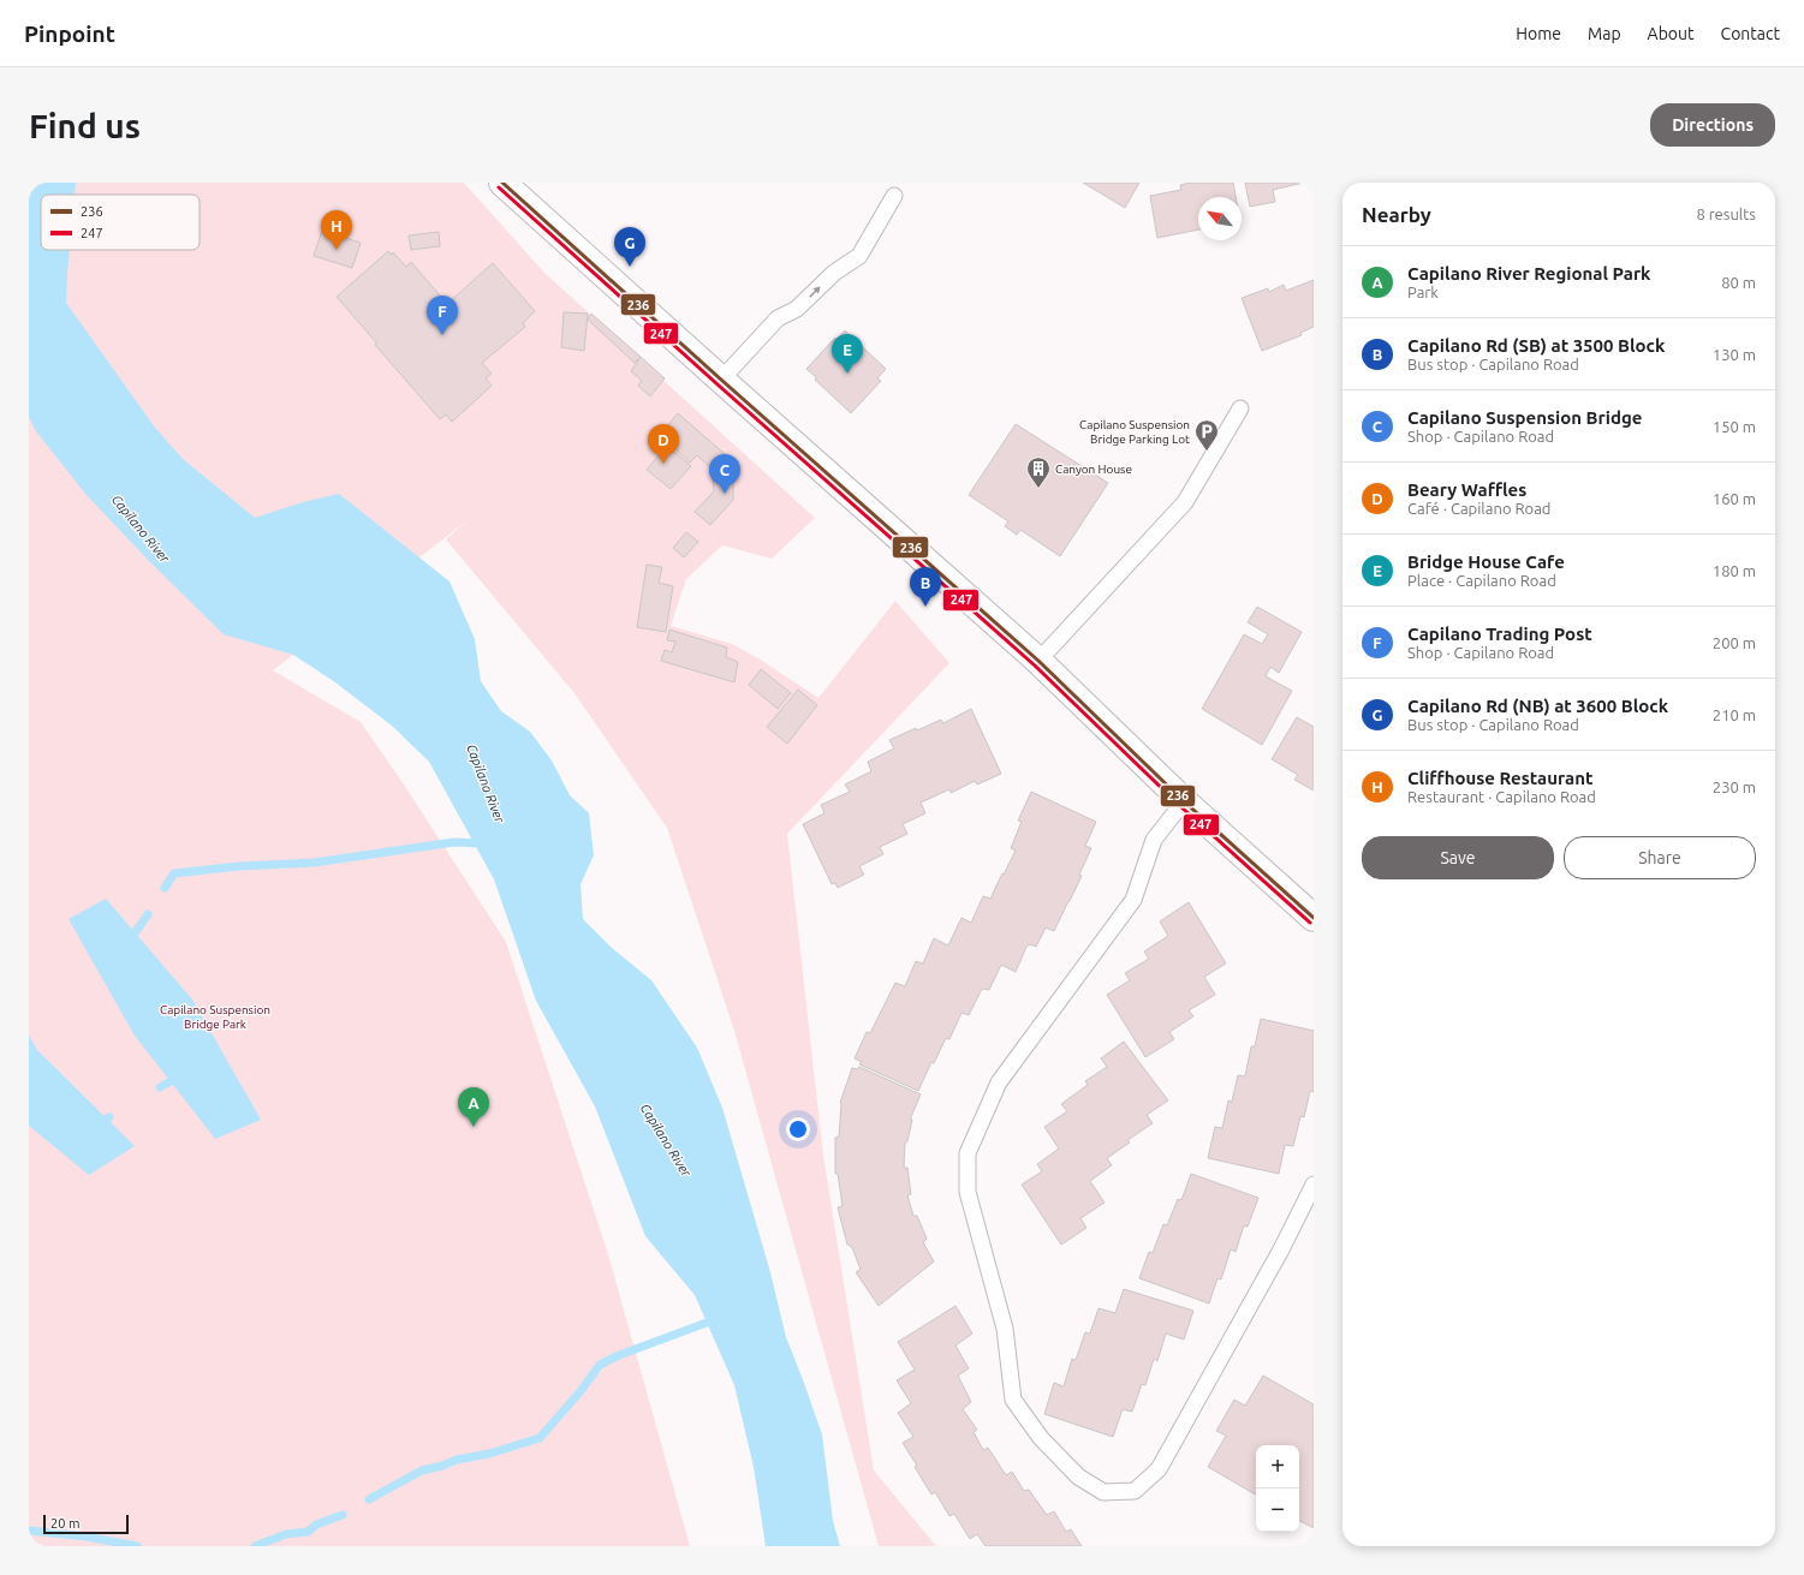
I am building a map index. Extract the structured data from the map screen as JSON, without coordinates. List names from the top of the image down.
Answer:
{
  "water": ["Capilano River"],
  "parks": ["Capilano Suspension Bridge Park"],
  "places": {
    "parking": ["Capilano Suspension Bridge Parking Lot"],
    "building": ["Canyon House"]
  },
  "lines": ["transit line 236", "transit line 247"],
  "legend": ["236", "247"],
  "scale_bar": "20 m",
  "north": "top left",
  "page": {
    "header": "Pinpoint",
    "nav": [
      "Home",
      "Map",
      "About",
      "Contact"
    ],
    "buttons": [
      "Directions",
      ["Save", "Share"]
    ],
    "title": "Find us",
    "heading": ["Nearby", "8 results"],
    "pins": [
      "H",
      "G",
      "F",
      "E",
      "D",
      "C",
      "B",
      "A"
    ],
    "list": [
      {
        "mark": "A",
        "name": "Capilano River Regional Park",
        "note": "Park",
        "value": "80 m"
      },
      {
        "mark": "B",
        "name": "Capilano Rd (SB) at 3500 Block",
        "note": "Bus stop · Capilano Road",
        "value": "130 m"
      },
      {
        "mark": "C",
        "name": "Capilano Suspension Bridge",
        "note": "Shop · Capilano Road",
        "value": "150 m"
      },
      {
        "mark": "D",
        "name": "Beary Waffles",
        "note": "Café · Capilano Road",
        "value": "160 m"
      },
      {
        "mark": "E",
        "name": "Bridge House Cafe",
        "note": "Place · Capilano Road",
        "value": "180 m"
      },
      {
        "mark": "F",
        "name": "Capilano Trading Post",
        "note": "Shop · Capilano Road",
        "value": "200 m"
      },
      {
        "mark": "G",
        "name": "Capilano Rd (NB) at 3600 Block",
        "note": "Bus stop · Capilano Road",
        "value": "210 m"
      },
      {
        "mark": "H",
        "name": "Cliffhouse Restaurant",
        "note": "Restaurant · Capilano Road",
        "value": "230 m"
      }
    ],
    "map_buttons": ["+", "−"],
    "scale": "20 m"
  }
}
